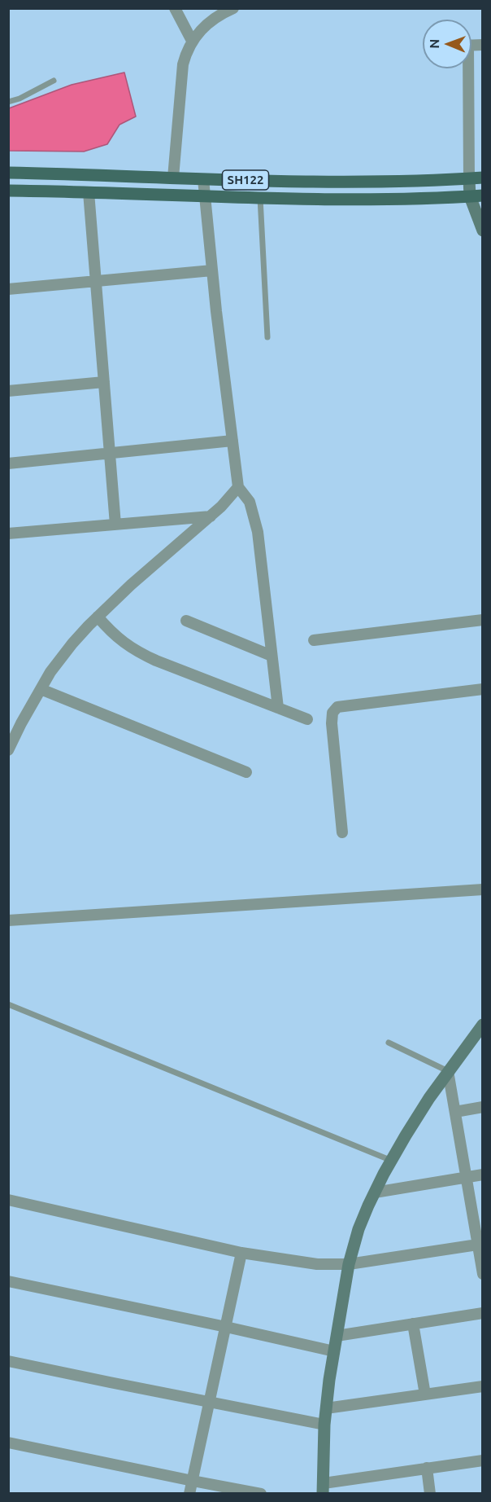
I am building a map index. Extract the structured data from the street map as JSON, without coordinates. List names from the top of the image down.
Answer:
{
  "streets": {
    "main road": ["SH122"]
  },
  "north": "left"
}
